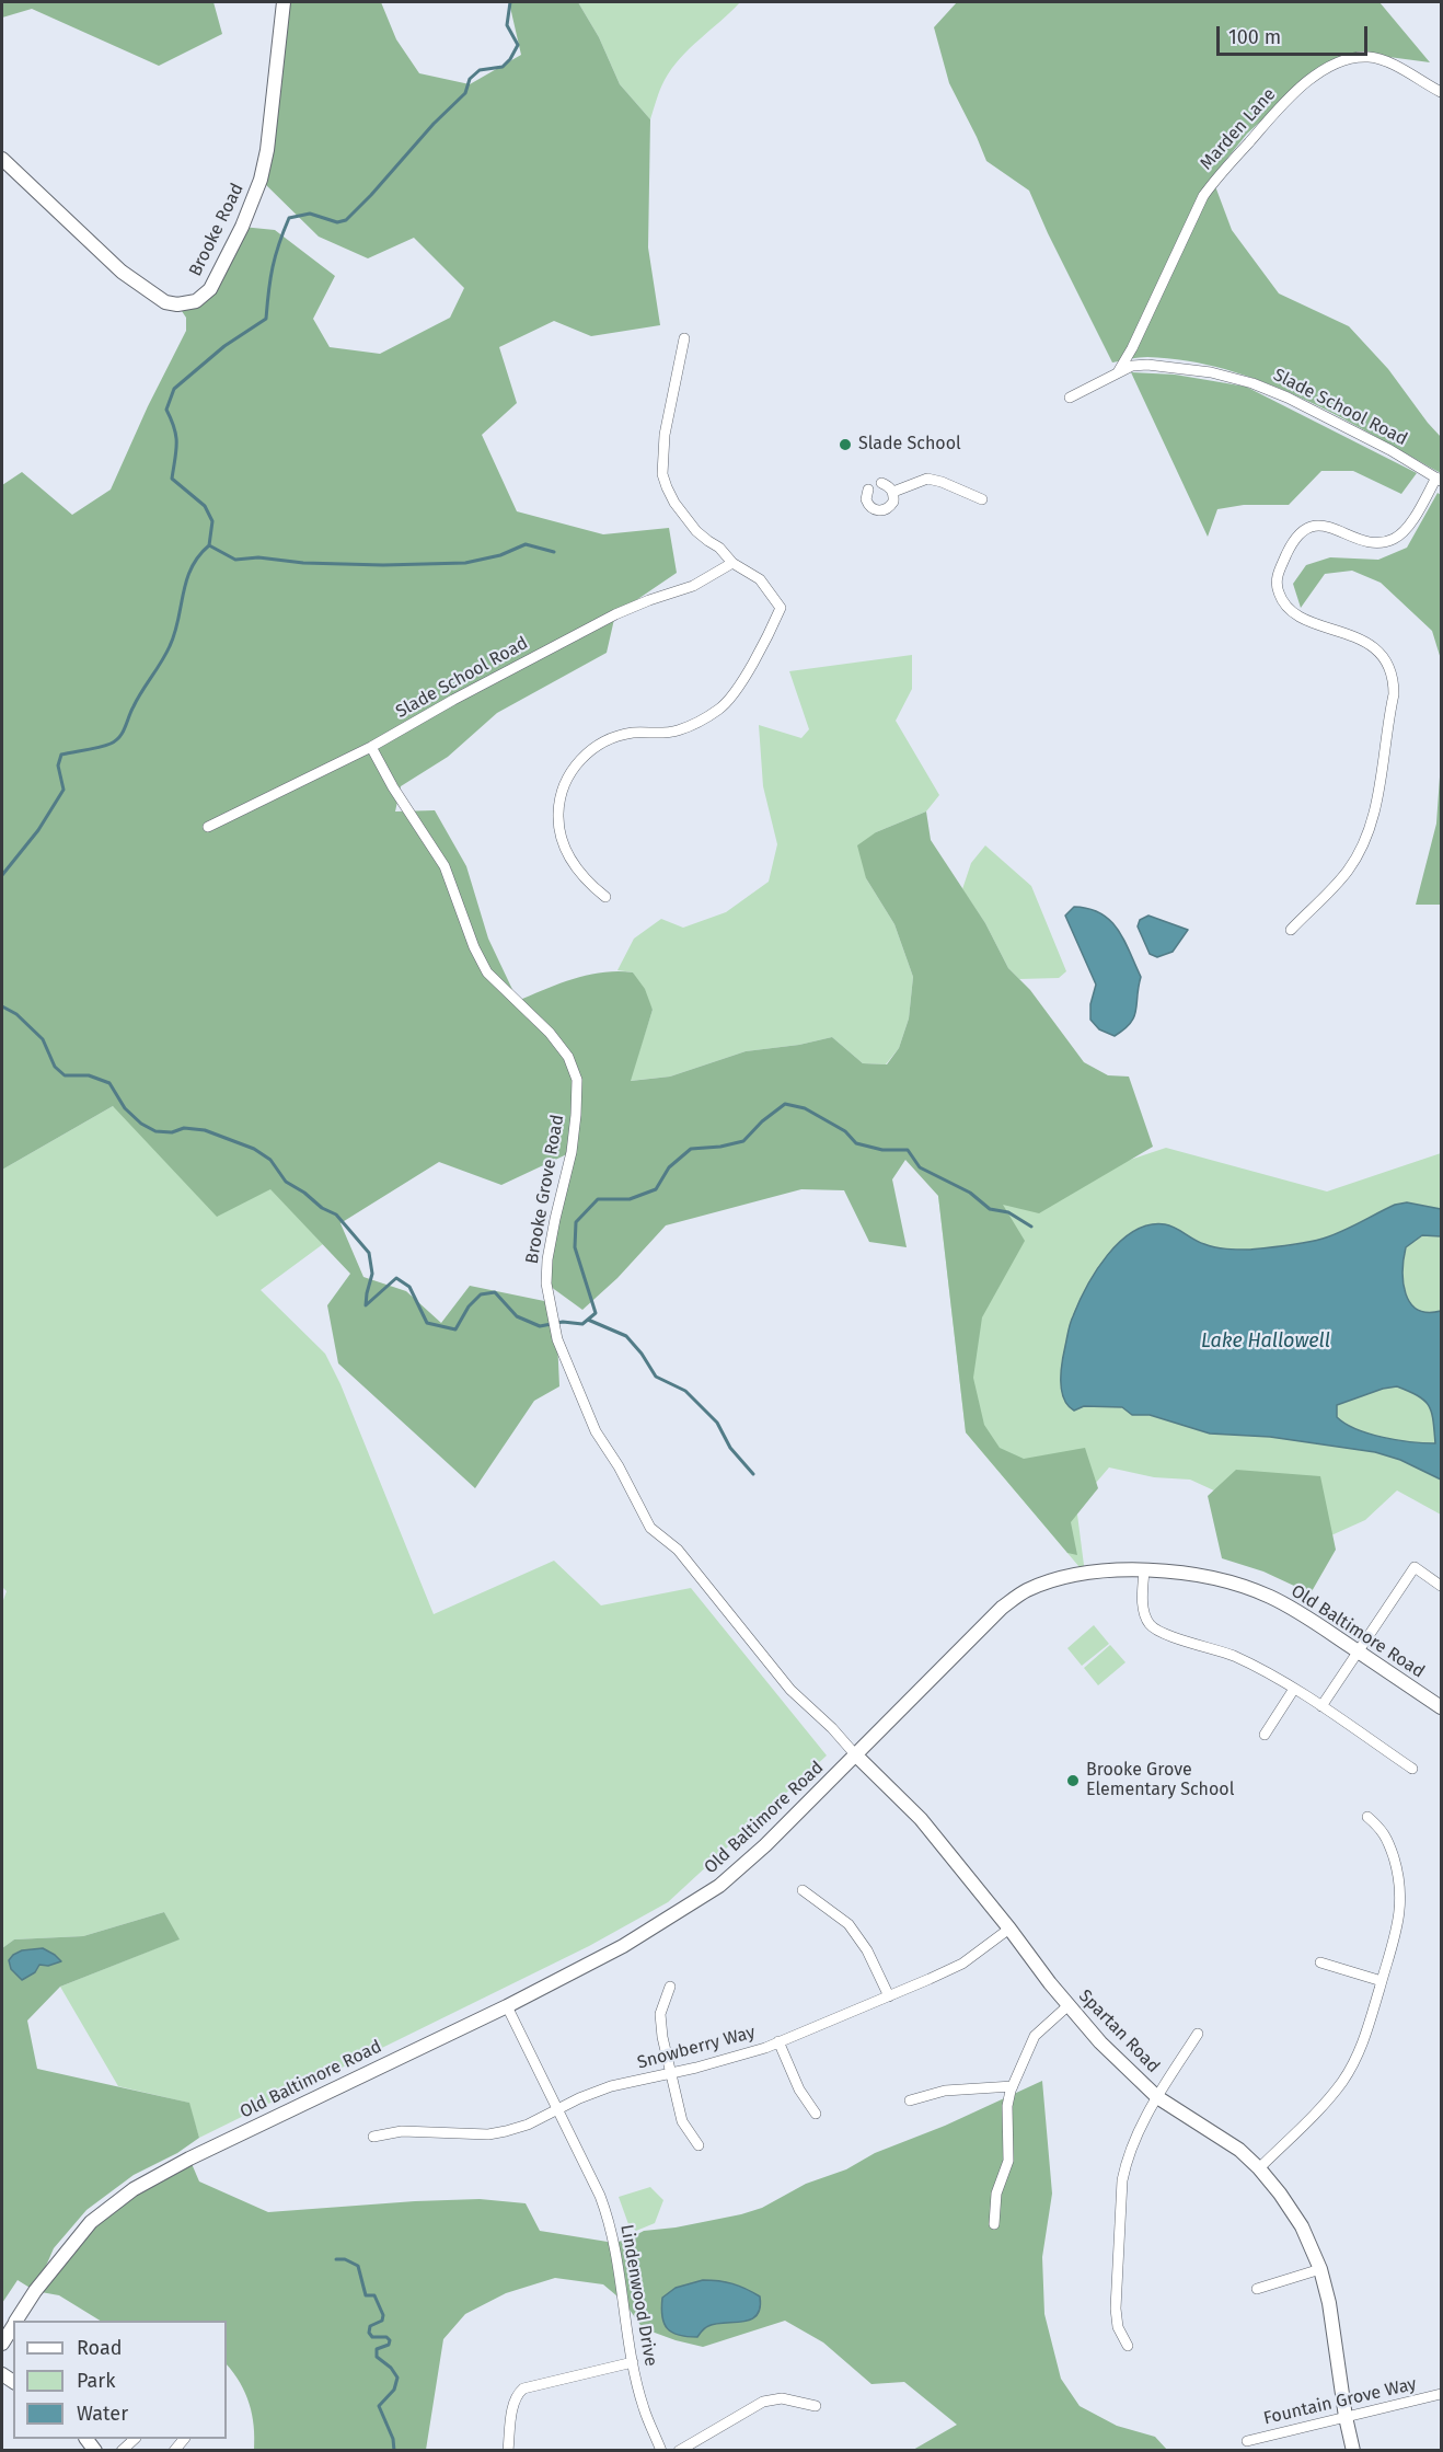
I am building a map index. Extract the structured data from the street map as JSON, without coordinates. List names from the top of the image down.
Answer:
{
  "streets": {
    "street": [
      "Marden Lane",
      "Brooke Road",
      "Slade School Road",
      "Brooke Grove Road",
      "Old Baltimore Road",
      "Spartan Road",
      "Snowberry Way",
      "Lindenwood Drive",
      "Fountain Grove Way"
    ]
  },
  "crossings": [
    ["Marden Lane", "Slade School Road"],
    ["Slade School Road", "Brooke Grove Road"],
    ["Brooke Grove Road", "Old Baltimore Road"],
    ["Brooke Grove Road", "Spartan Road"],
    ["Old Baltimore Road", "Spartan Road"],
    ["Old Baltimore Road", "Lindenwood Drive"],
    ["Spartan Road", "Snowberry Way"],
    ["Spartan Road", "Fountain Grove Way"],
    ["Snowberry Way", "Lindenwood Drive"]
  ],
  "water": ["Lake Hallowell"],
  "places": ["Slade School", "Brooke Grove Elementary School"],
  "legend": ["Road", "Park", "Water"],
  "scale_bar": "100 m"
}
